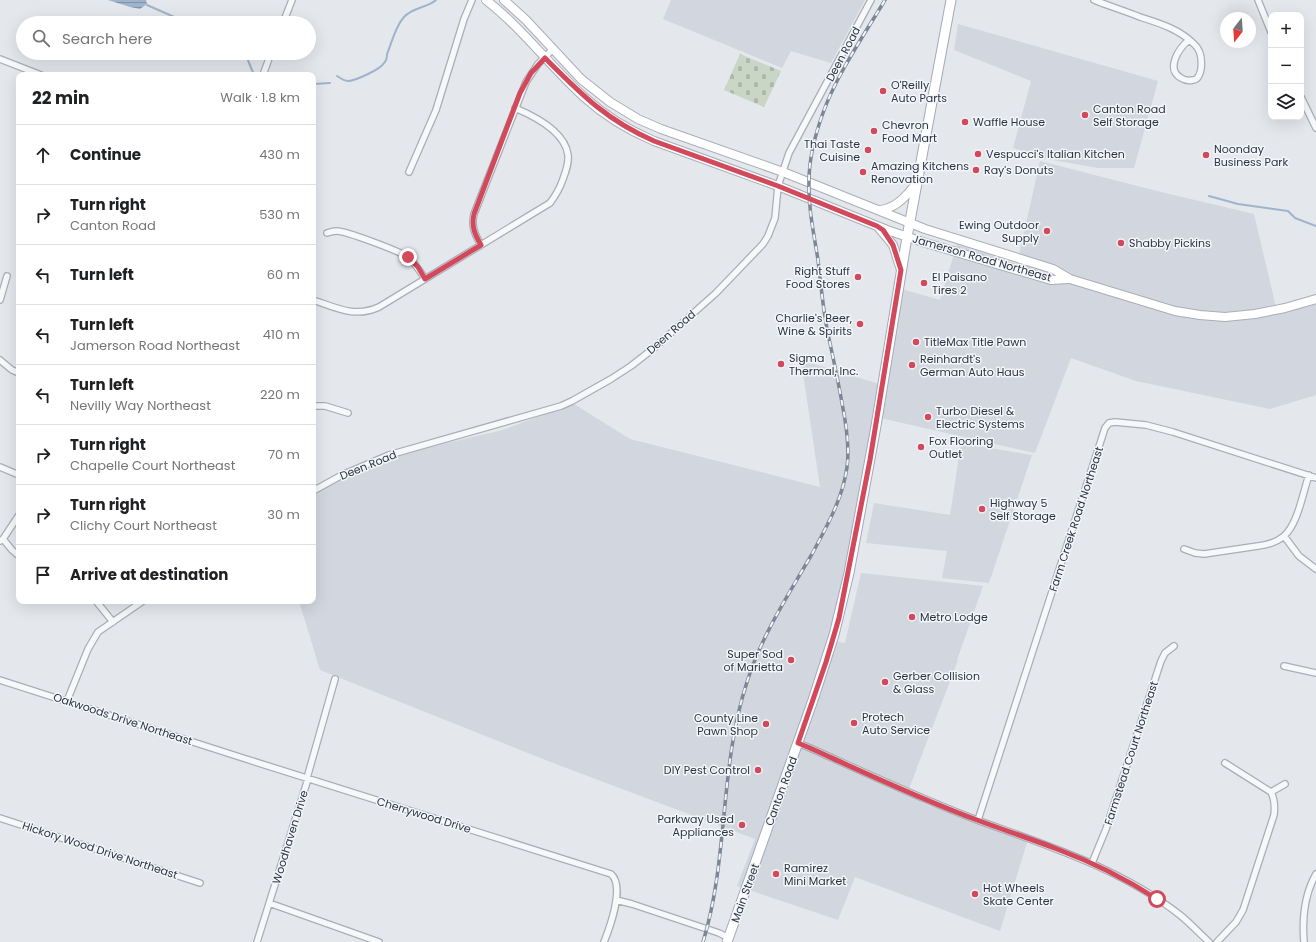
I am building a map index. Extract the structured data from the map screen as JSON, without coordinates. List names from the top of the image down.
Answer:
{
  "streets": {
    "main road": ["Canton Road", "Main Street"],
    "street": [
      "Deen Road",
      "Jamerson Road Northeast",
      "Farm Creek Road Northeast",
      "Oakwoods Drive Northeast",
      "Farmstead Court Northeast",
      "Cherrywood Drive",
      "Woodhaven Drive",
      "Hickory Wood Drive Northeast"
    ]
  },
  "crossings": [
    ["Deen Road", "Jamerson Road Northeast"],
    ["Jamerson Road Northeast", "Canton Road"],
    ["Oakwoods Drive Northeast", "Cherrywood Drive"],
    ["Canton Road", "Main Street"],
    ["Cherrywood Drive", "Woodhaven Drive"]
  ],
  "places": [
    "O'Reilly Auto Parts",
    "Canton Road Self Storage",
    "Waffle House",
    "Chevron Food Mart",
    "Thai Taste Cuisine",
    "Vespucci's Italian Kitchen",
    "Noonday Business Park",
    "Ray's Donuts",
    "Amazing Kitchens Renovation",
    "Ewing Outdoor Supply",
    "Shabby Pickins",
    "Right Stuff Food Stores",
    "El Paisano Tires 2",
    "Charlie's Beer, Wine & Spirits",
    "TitleMax Title Pawn",
    "Sigma Thermal, Inc.",
    "Reinhardt's German Auto Haus",
    "Turbo Diesel & Electric Systems",
    "Fox Flooring Outlet",
    "Highway 5 Self Storage",
    "Metro Lodge",
    "Super Sod of Marietta",
    "Gerber Collision & Glass",
    "Protech Auto Service",
    "County Line Pawn Shop",
    "DIY Pest Control",
    "Parkway Used Appliances",
    "Ramírez Mini Market",
    "Hot Wheels Skate Center"
  ],
  "north": "bottom",
  "page": {
    "map_buttons": ["+", "−"],
    "search": "Search here",
    "heading": ["22 min", "Walk · 1.8 km"],
    "list": [
      ["Continue", "430 m"],
      ["Turn right", "Canton Road", "530 m"],
      ["Turn left", "60 m"],
      ["Turn left", "Jamerson Road Northeast", "410 m"],
      ["Turn left", "Nevilly Way Northeast", "220 m"],
      ["Turn right", "Chapelle Court Northeast", "70 m"],
      ["Turn right", "Clichy Court Northeast", "30 m"],
      "Arrive at destination"
    ]
  }
}
